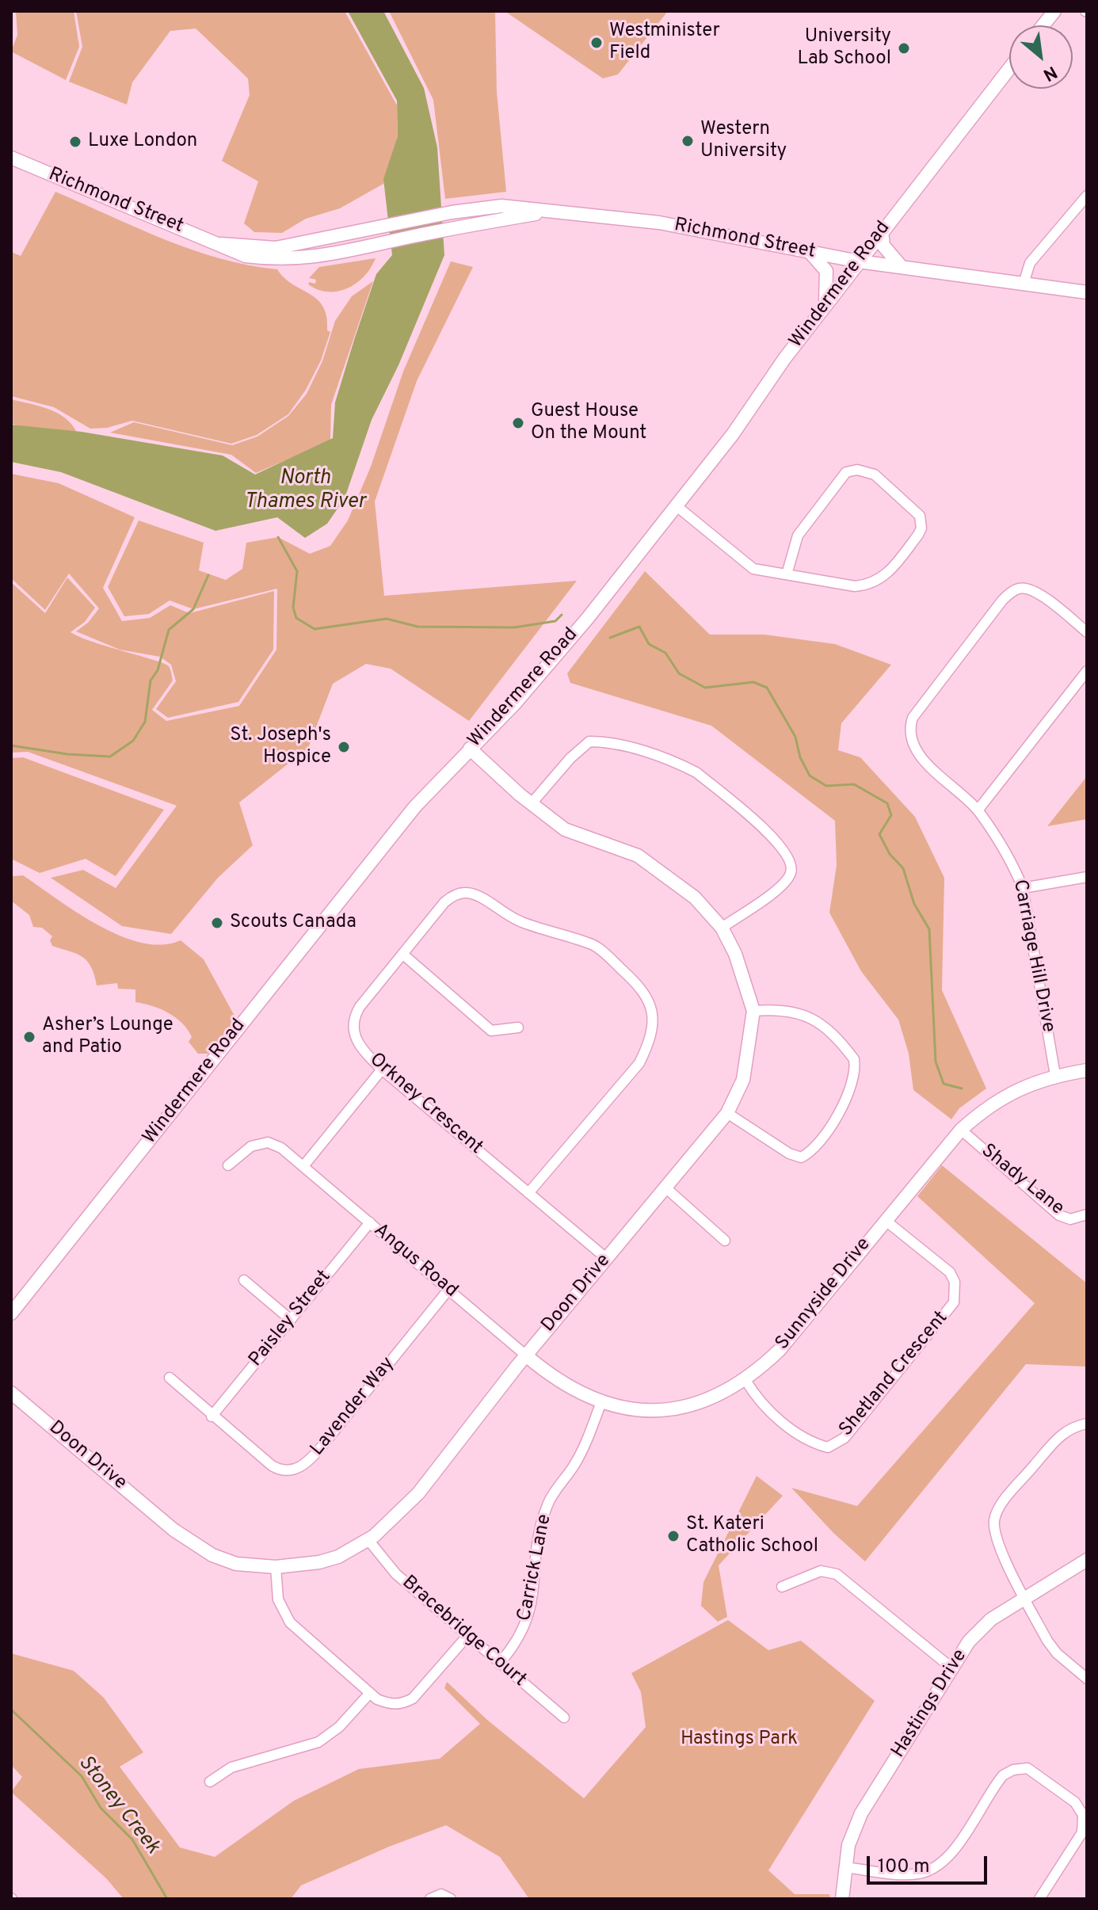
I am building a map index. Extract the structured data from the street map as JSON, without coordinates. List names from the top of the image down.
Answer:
{
  "streets": {
    "main road": [
      "Richmond Street",
      "Windermere Road",
      "Doon Drive",
      "Sunnyside Drive",
      "Hastings Drive"
    ],
    "street": [
      "Carriage Hill Drive",
      "Orkney Crescent",
      "Shady Lane",
      "Angus Road",
      "Paisley Street",
      "Shetland Crescent",
      "Lavender Way",
      "Carrick Lane",
      "Bracebridge Court"
    ]
  },
  "crossings": [
    ["Richmond Street", "Windermere Road"],
    ["Windermere Road", "Doon Drive"],
    ["Carriage Hill Drive", "Sunnyside Drive"],
    ["Orkney Crescent", "Doon Drive"],
    ["Shady Lane", "Sunnyside Drive"],
    ["Angus Road", "Doon Drive"],
    ["Angus Road", "Sunnyside Drive"],
    ["Angus Road", "Paisley Street"],
    ["Angus Road", "Lavender Way"],
    ["Doon Drive", "Sunnyside Drive"],
    ["Doon Drive", "Bracebridge Court"],
    ["Sunnyside Drive", "Shetland Crescent"],
    ["Sunnyside Drive", "Carrick Lane"],
    ["Paisley Street", "Lavender Way"],
    ["Carrick Lane", "Bracebridge Court"]
  ],
  "water": ["North Thames River", "Stoney Creek"],
  "parks": ["Hastings Park"],
  "places": [
    "Westminister Field",
    "University Lab School",
    "Western University",
    "Luxe London",
    "Guest House On the Mount",
    "St. Joseph's Hospice",
    "Scouts Canada",
    "Asher’s Lounge and Patio",
    "St. Kateri Catholic School"
  ],
  "scale_bar": "100 m",
  "north": "bottom right"
}
